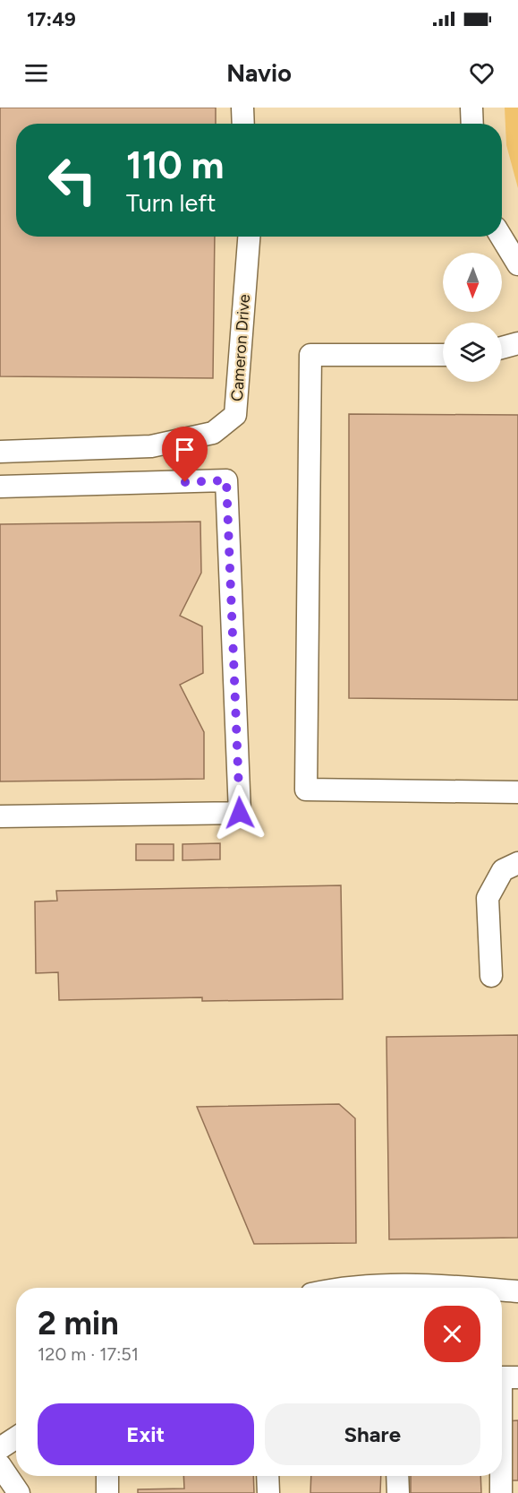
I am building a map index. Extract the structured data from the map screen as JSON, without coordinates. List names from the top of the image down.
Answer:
{
  "streets": {
    "street": ["Cameron Drive"]
  },
  "north": "bottom",
  "page": {
    "status": "17:49",
    "header": "Navio",
    "turn": ["110 m", "Turn left"],
    "heading": ["2 min", "120 m · 17:51"],
    "buttons": ["Exit", "Share"]
  }
}
